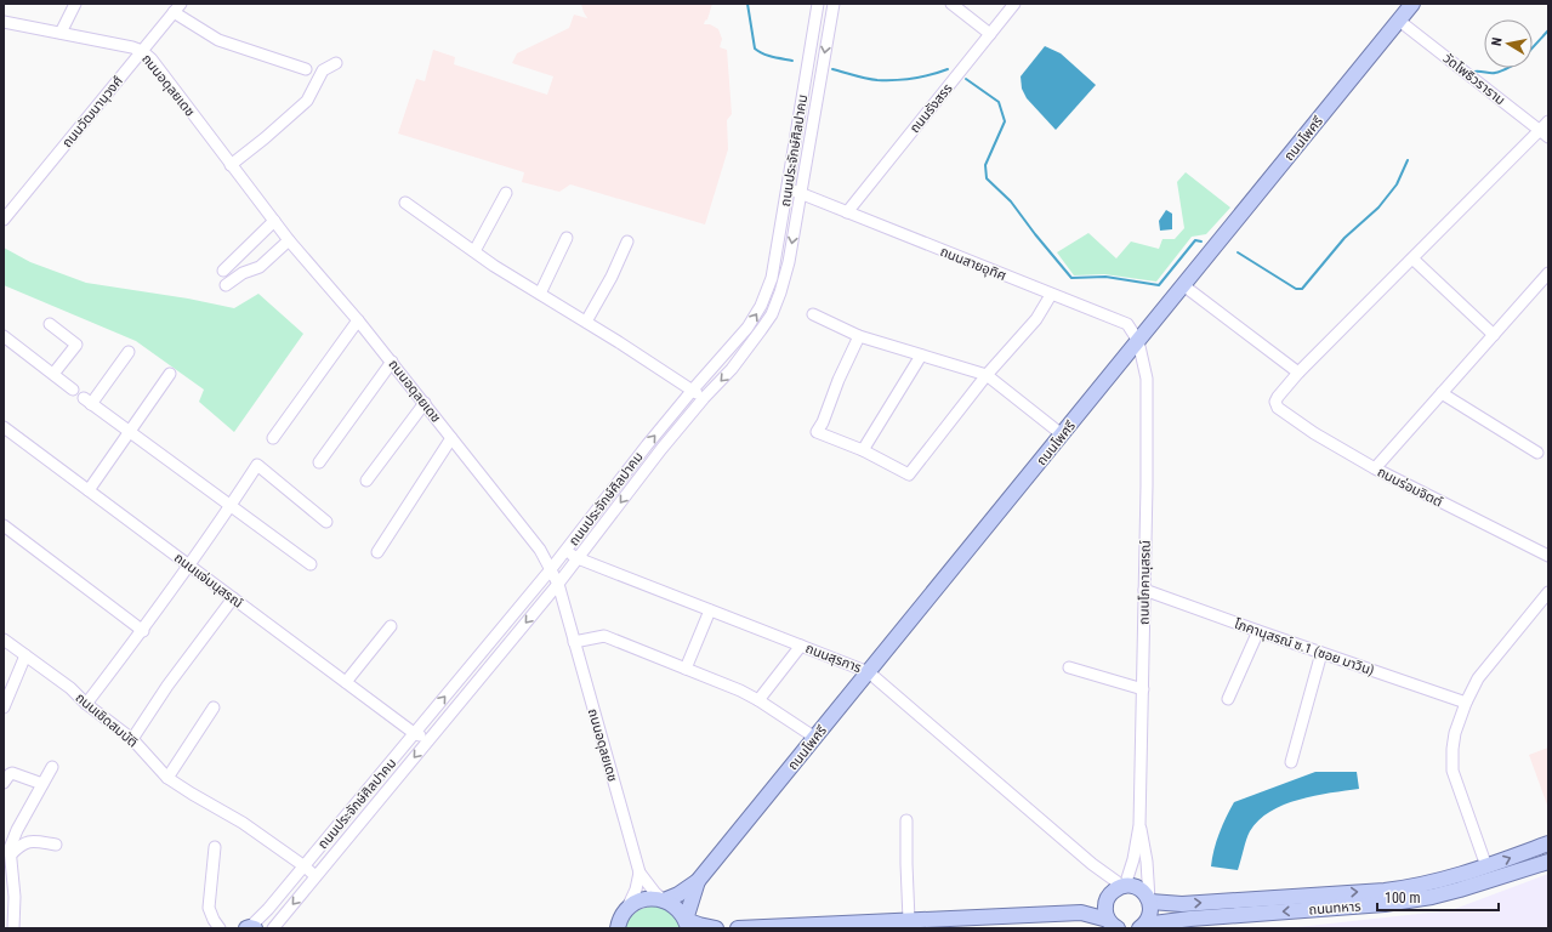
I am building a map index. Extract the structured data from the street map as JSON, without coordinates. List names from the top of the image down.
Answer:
{
  "streets": {
    "main road": ["ถนนโพศรี", "ถนนทหาร"],
    "street": [
      "วัดโพธิวราราม",
      "ถนนอดุลยเดช",
      "ถนนรังสรร",
      "ถนนวัฒนานุวงศ์",
      "ถนนประจักษ์ศิลปาคม",
      "ถนนสายอุทิศ",
      "ถนนร่อมจิตต์",
      "ถนนแจ่มนุสรณ์",
      "ถนนโภคานุสรณ์",
      "โภคานุสรณ์ ซ.1 (ซอย มาวิน)",
      "ถนนสุรการ",
      "ถนนเชิดสมบัติ"
    ]
  },
  "crossings": [
    ["วัดโพธิวราราม", "ถนนโพศรี"],
    ["ถนนอดุลยเดช", "ถนนวัฒนานุวงศ์"],
    ["ถนนอดุลยเดช", "ถนนโพศรี"],
    ["ถนนอดุลยเดช", "ถนนประจักษ์ศิลปาคม"],
    ["ถนนรังสรร", "ถนนสายอุทิศ"],
    ["ถนนโพศรี", "ถนนสายอุทิศ"],
    ["ถนนโพศรี", "ถนนโภคานุสรณ์"],
    ["ถนนโพศรี", "ถนนสุรการ"],
    ["ถนนประจักษ์ศิลปาคม", "ถนนสายอุทิศ"],
    ["ถนนประจักษ์ศิลปาคม", "ถนนแจ่มนุสรณ์"],
    ["ถนนประจักษ์ศิลปาคม", "ถนนสุรการ"],
    ["ถนนประจักษ์ศิลปาคม", "ถนนเชิดสมบัติ"],
    ["ถนนสายอุทิศ", "ถนนโภคานุสรณ์"],
    ["ถนนโภคานุสรณ์", "โภคานุสรณ์ ซ.1 (ซอย มาวิน)"],
    ["ถนนโภคานุสรณ์", "ถนนสุรการ"],
    ["ถนนโภคานุสรณ์", "ถนนทหาร"]
  ],
  "scale_bar": "100 m",
  "north": "left"
}
